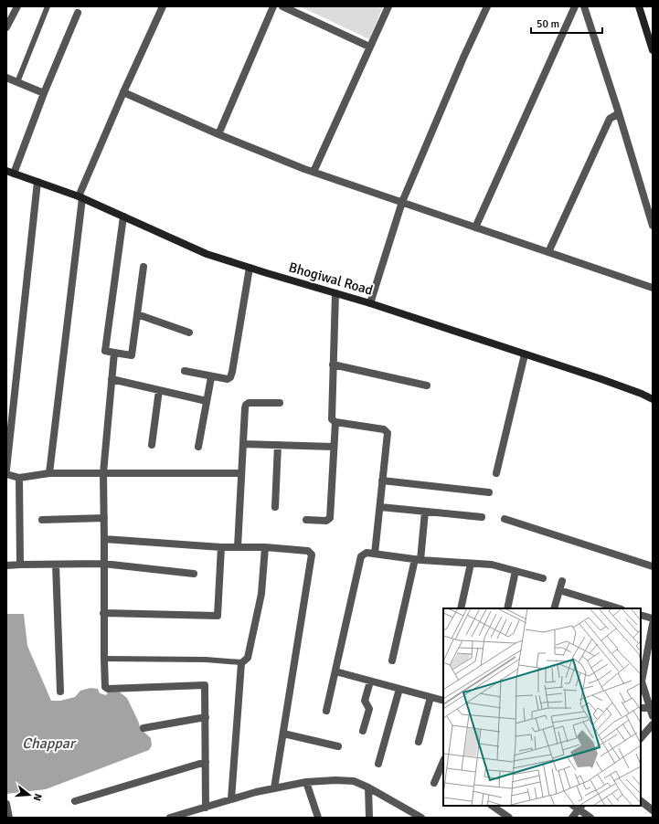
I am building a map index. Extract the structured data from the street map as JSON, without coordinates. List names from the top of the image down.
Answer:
{
  "streets": {
    "main road": ["Bhogiwal Road"]
  },
  "water": ["Chappar"],
  "scale_bar": "50 m",
  "north": "right"
}
